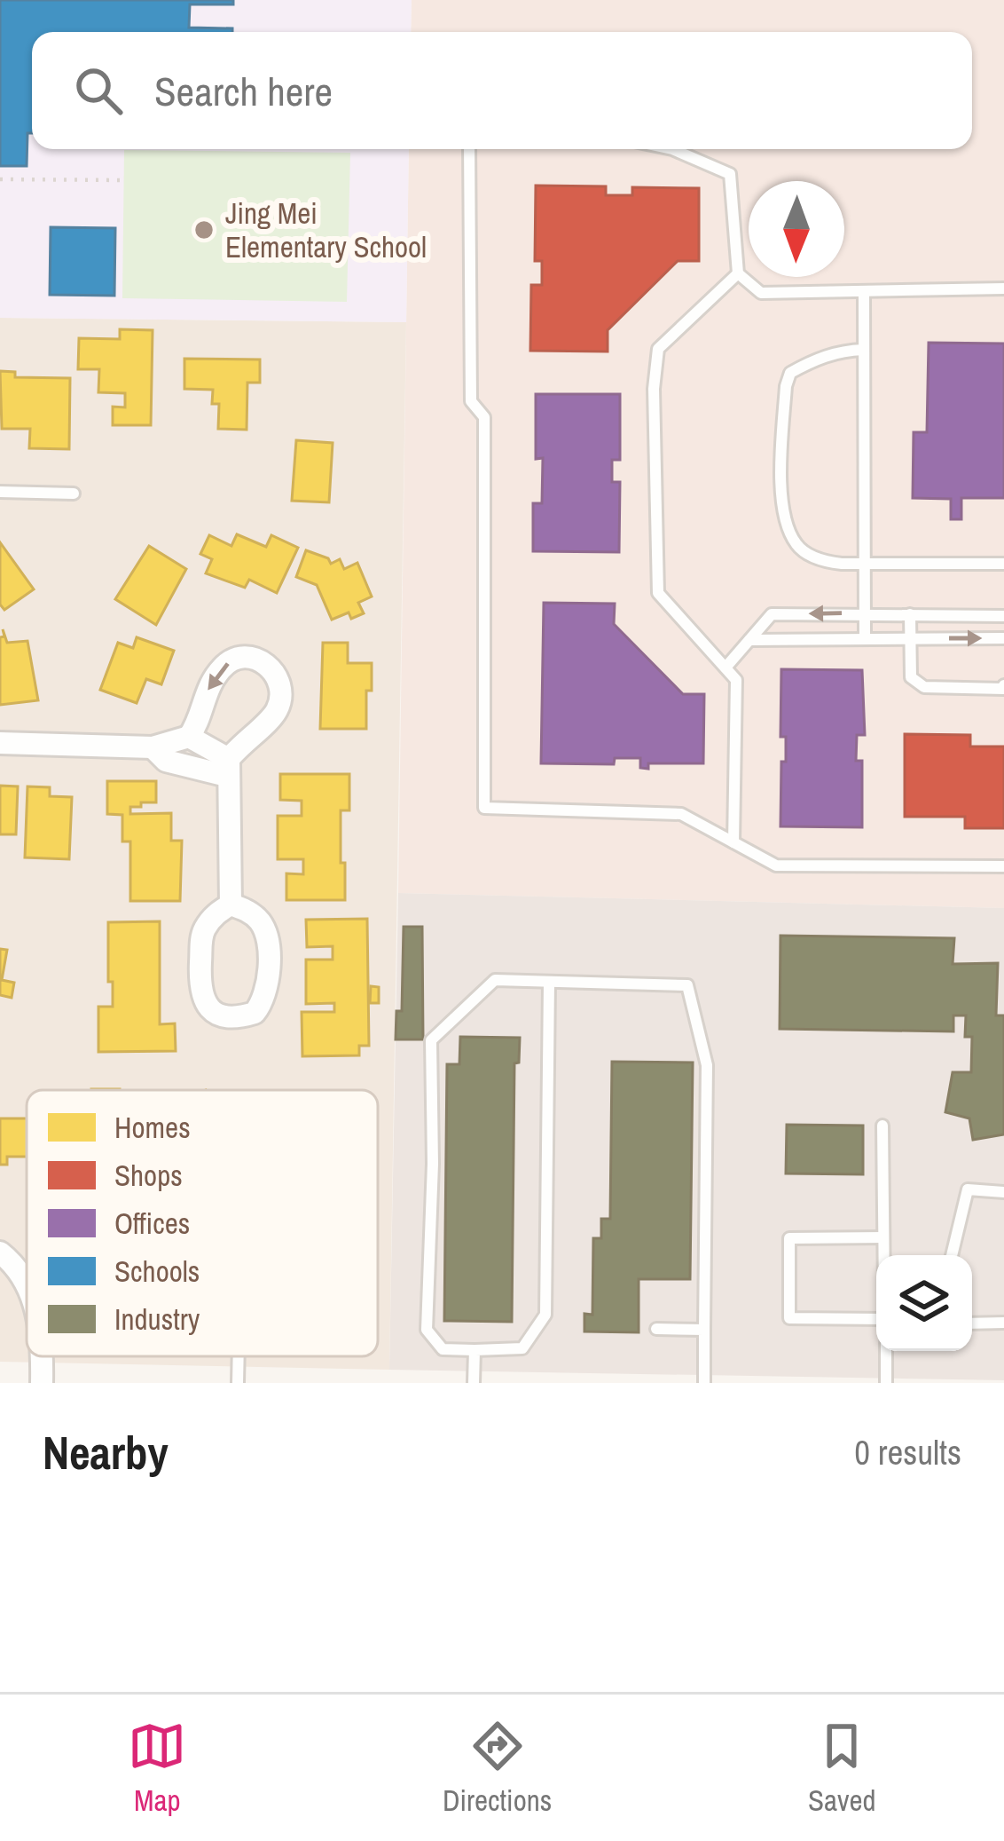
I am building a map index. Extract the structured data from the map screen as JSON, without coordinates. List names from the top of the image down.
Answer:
{
  "places": ["Jing Mei Elementary School"],
  "legend": [
    "Homes",
    "Shops",
    "Offices",
    "Schools",
    "Industry"
  ],
  "north": "bottom",
  "page": {
    "search": "Search here",
    "heading": ["Nearby", "0 results"],
    "nav": ["Map", "Directions", "Saved"]
  }
}
